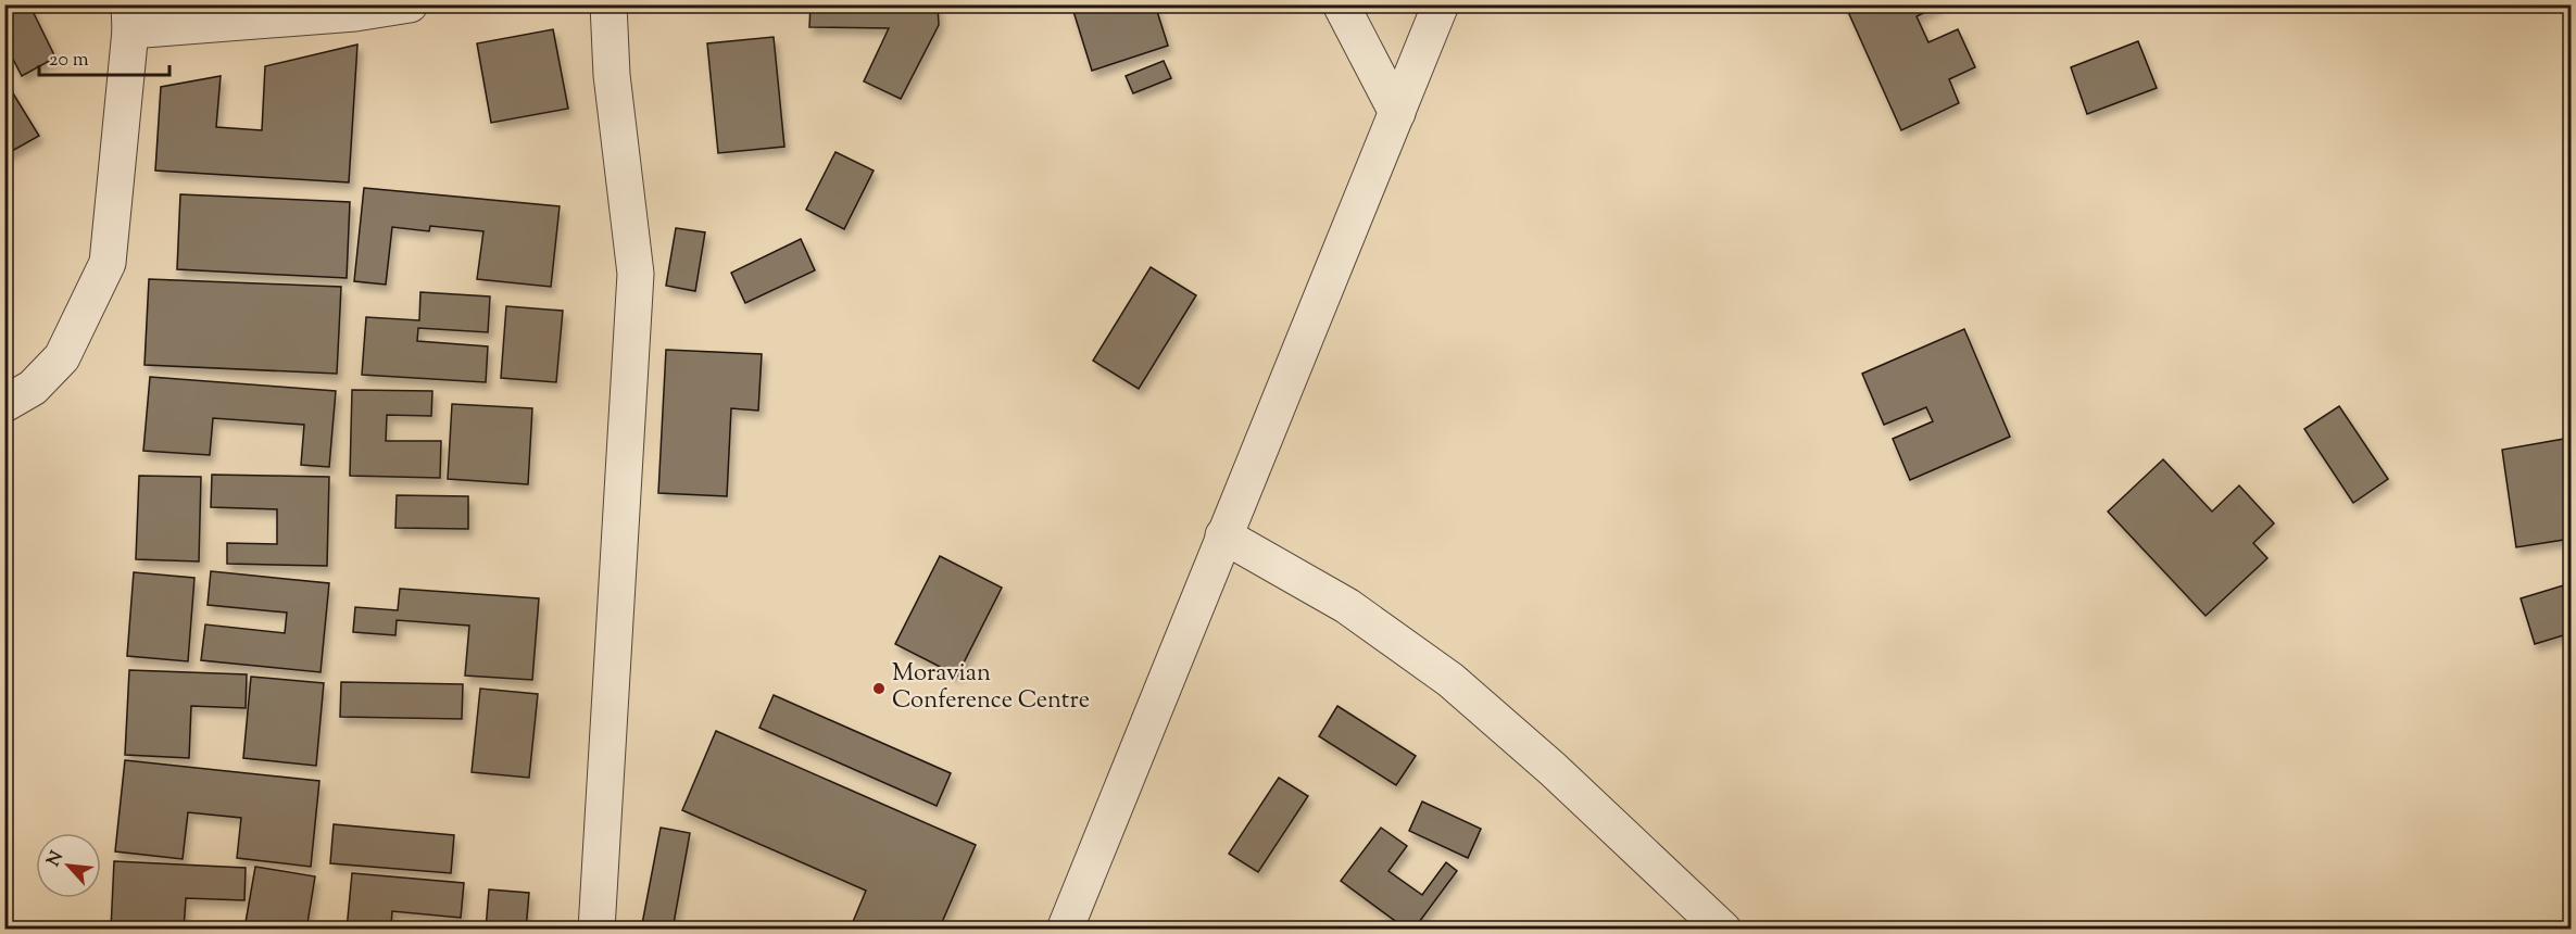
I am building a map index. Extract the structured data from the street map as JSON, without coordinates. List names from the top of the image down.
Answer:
{
  "places": ["Moravian Conference Centre"],
  "scale_bar": "20 m",
  "north": "top left"
}
